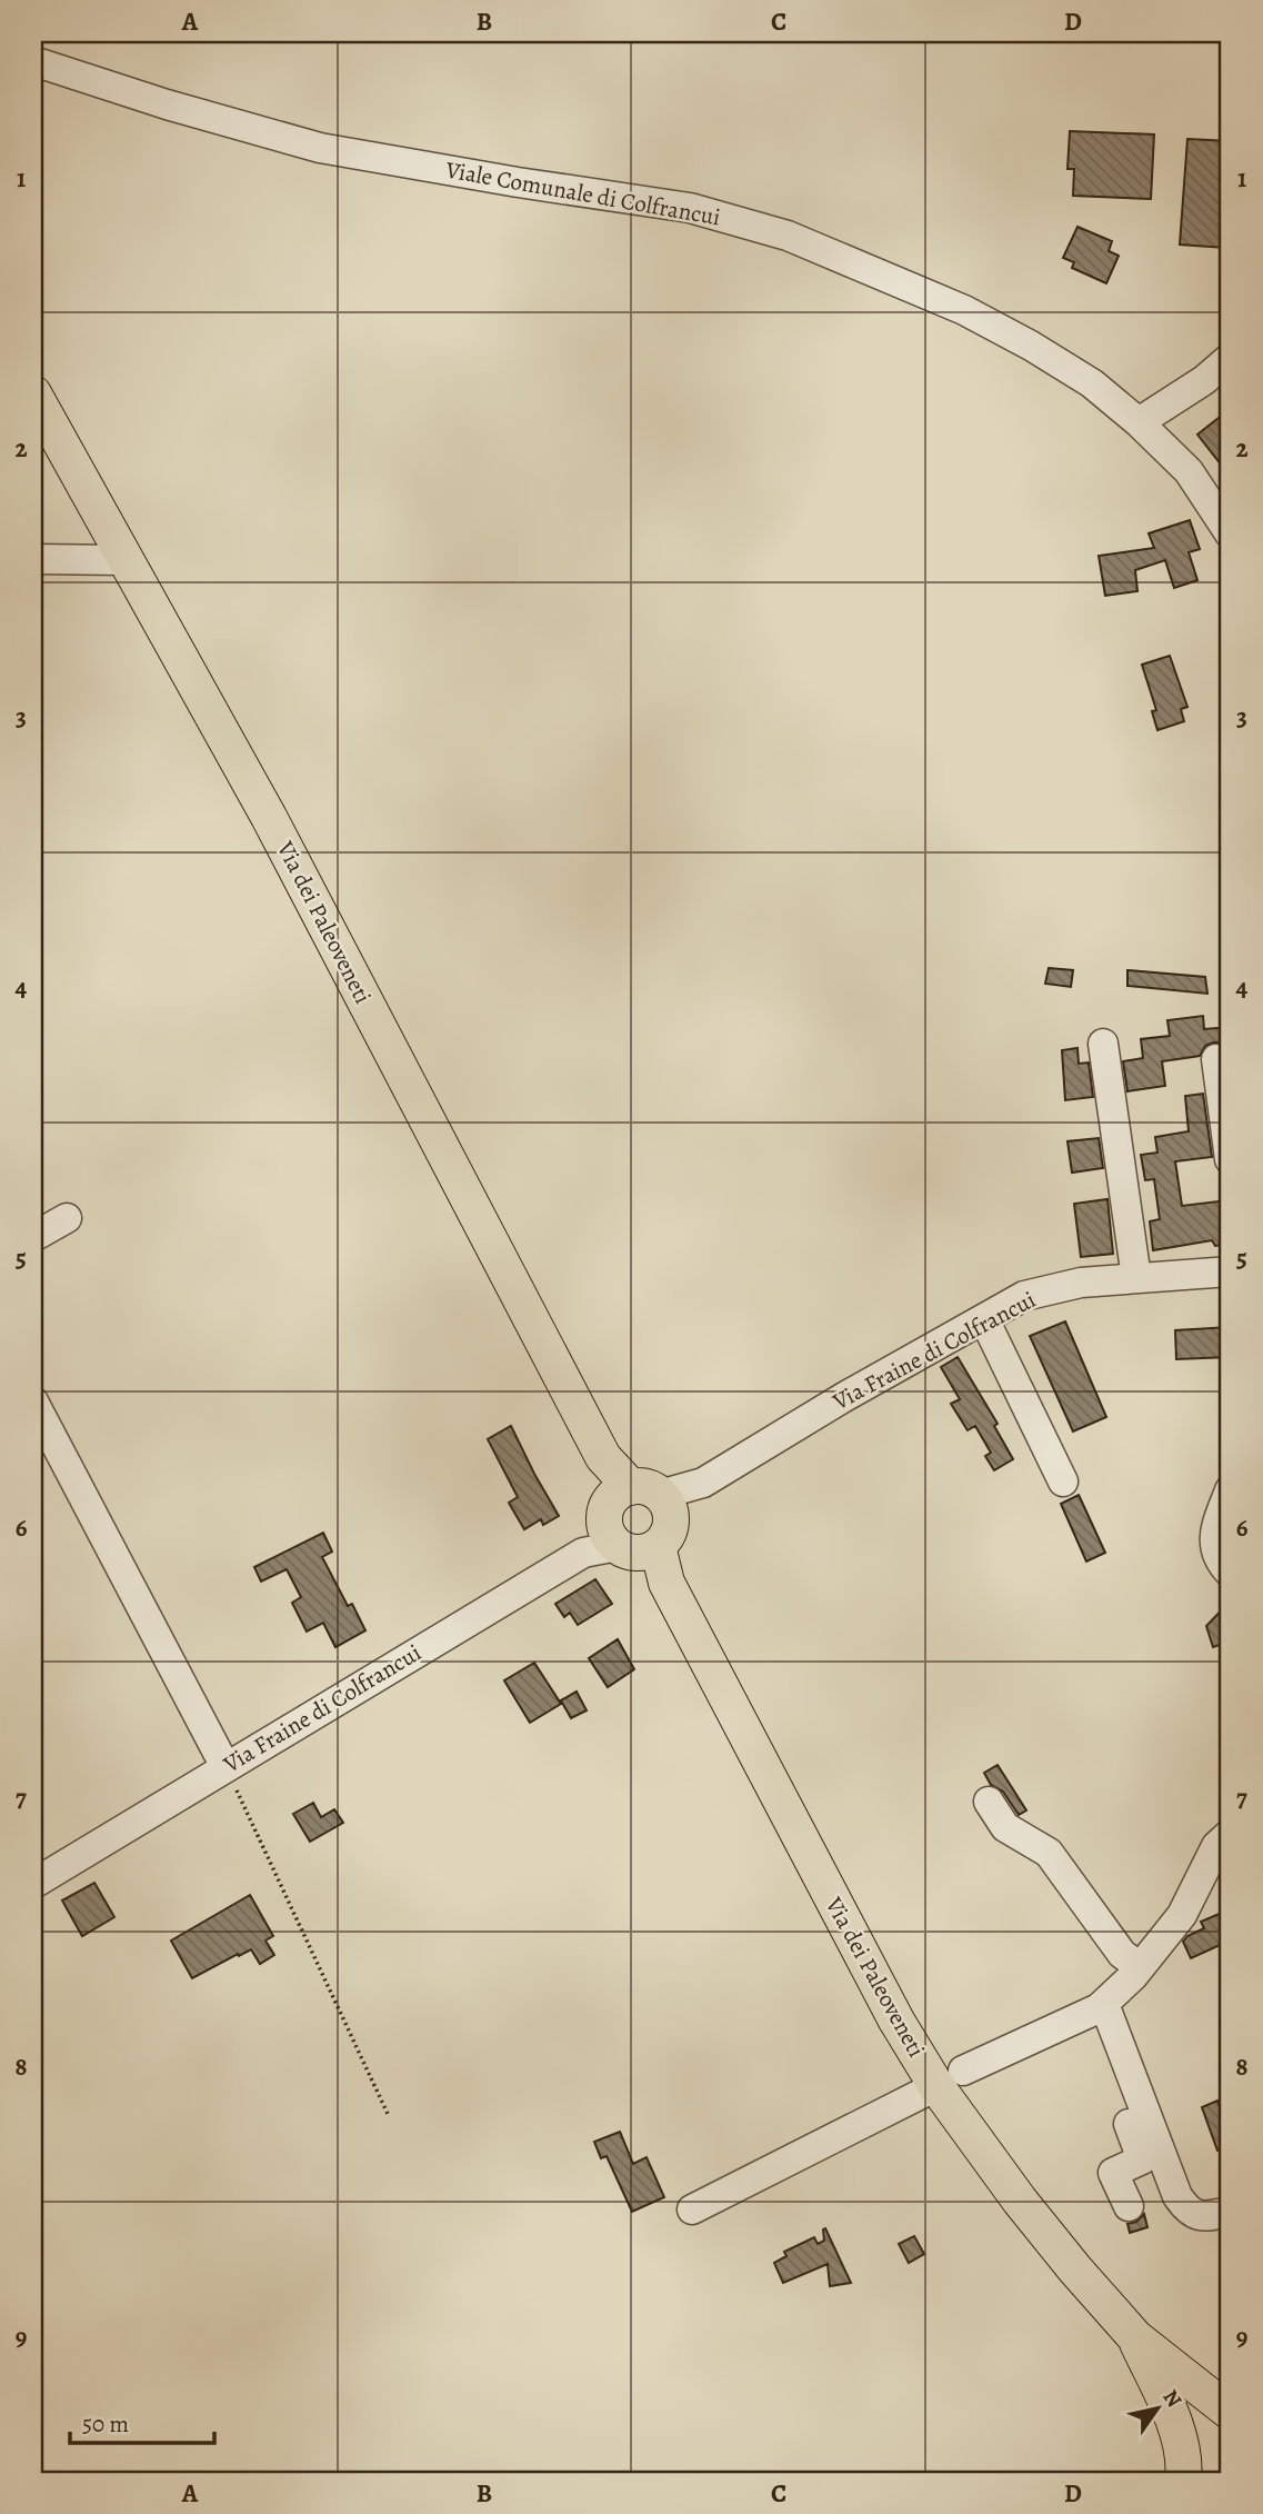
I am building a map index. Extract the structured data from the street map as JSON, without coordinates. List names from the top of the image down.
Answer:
{
  "streets": {
    "main road": ["Via dei Paleoveneti"],
    "street": ["Viale Comunale di Colfrancui", "Via Fraine di Colfrancui"]
  },
  "crossings": [
    ["Via dei Paleoveneti", "Via Fraine di Colfrancui"]
  ],
  "scale_bar": "50 m",
  "north": "top right",
  "grid": {
    "columns": [
      "A",
      "B",
      "C",
      "D"
    ],
    "rows": [
      "1",
      "2",
      "3",
      "4",
      "5",
      "6",
      "7",
      "8",
      "9"
    ]
  }
}
